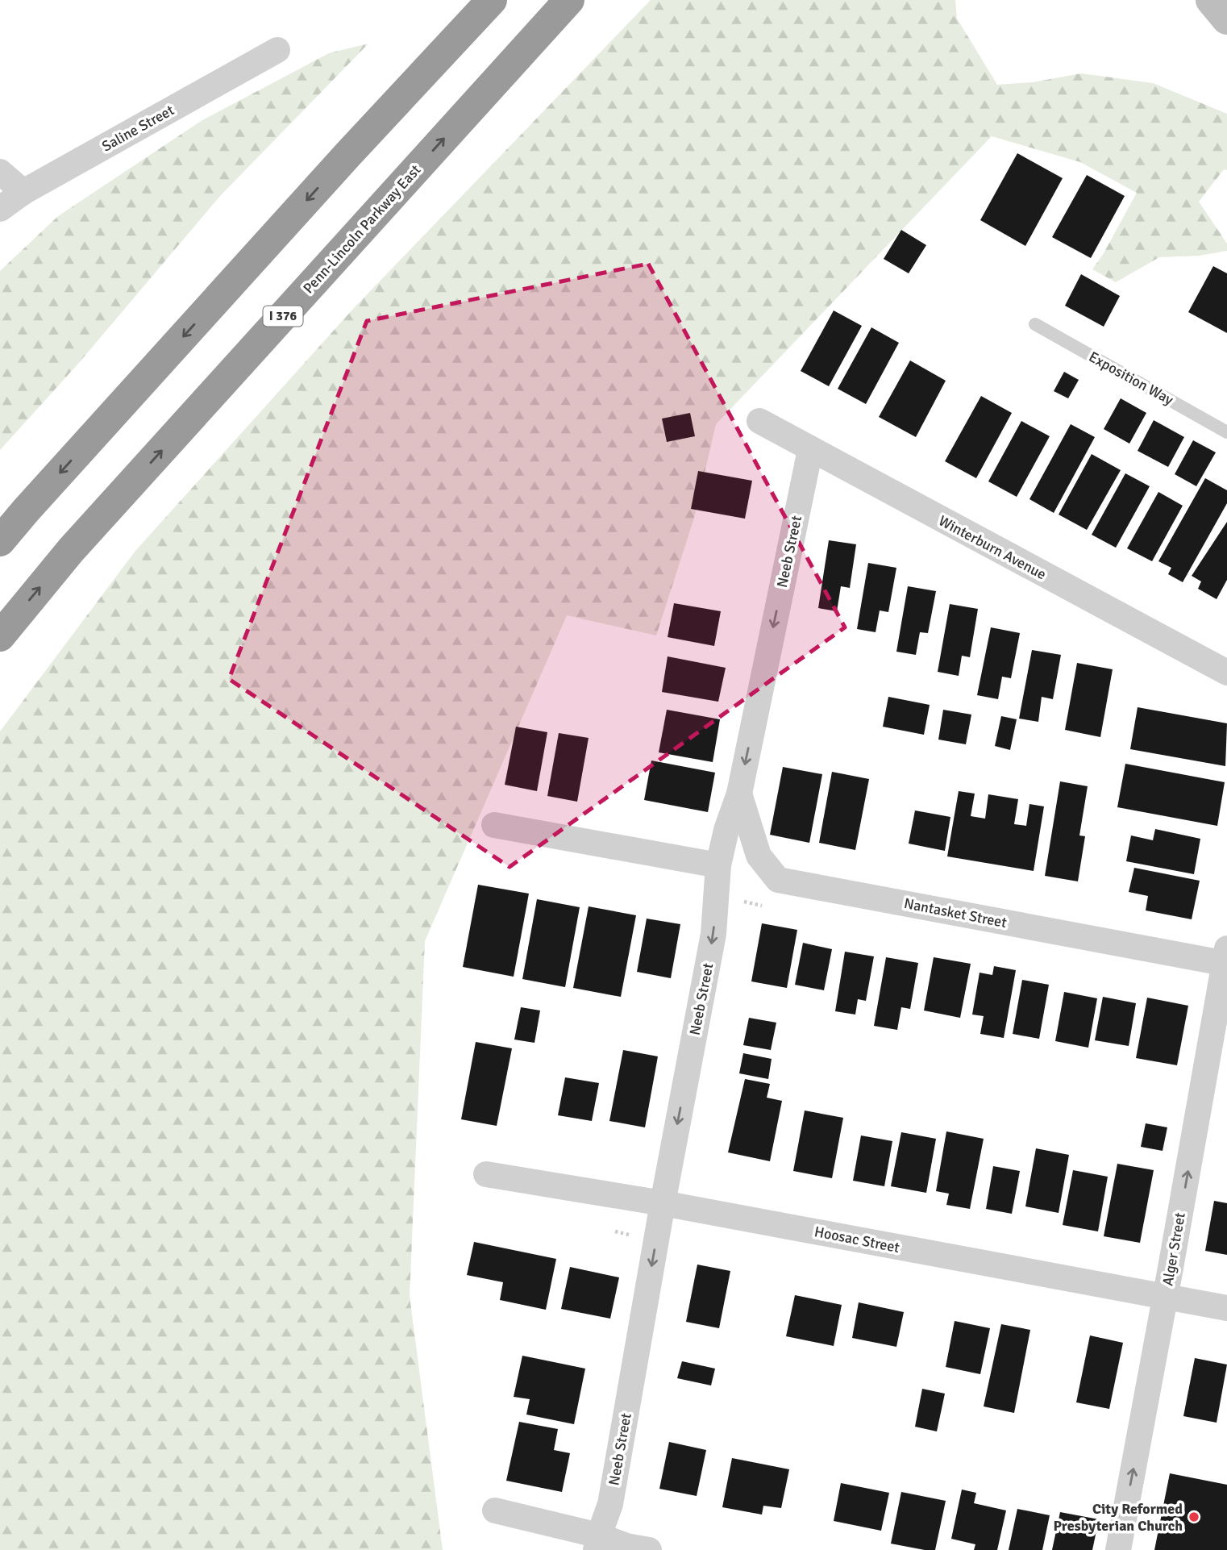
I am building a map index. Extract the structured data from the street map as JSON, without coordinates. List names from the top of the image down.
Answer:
{
  "streets": {
    "highway": ["Penn-Lincoln Parkway East", "I 376"],
    "street": [
      "Saline Street",
      "Winterburn Avenue",
      "Neeb Street",
      "Nantasket Street",
      "Hoosac Street",
      "Alger Street"
    ],
    "lane": ["Exposition Way"]
  },
  "crossings": [
    ["Winterburn Avenue", "Neeb Street"],
    ["Neeb Street", "Nantasket Street"],
    ["Neeb Street", "Hoosac Street"],
    ["Nantasket Street", "Alger Street"],
    ["Hoosac Street", "Alger Street"]
  ],
  "one_way": ["Neeb Street", "Alger Street"],
  "places": ["City Reformed Presbyterian Church"]
}
